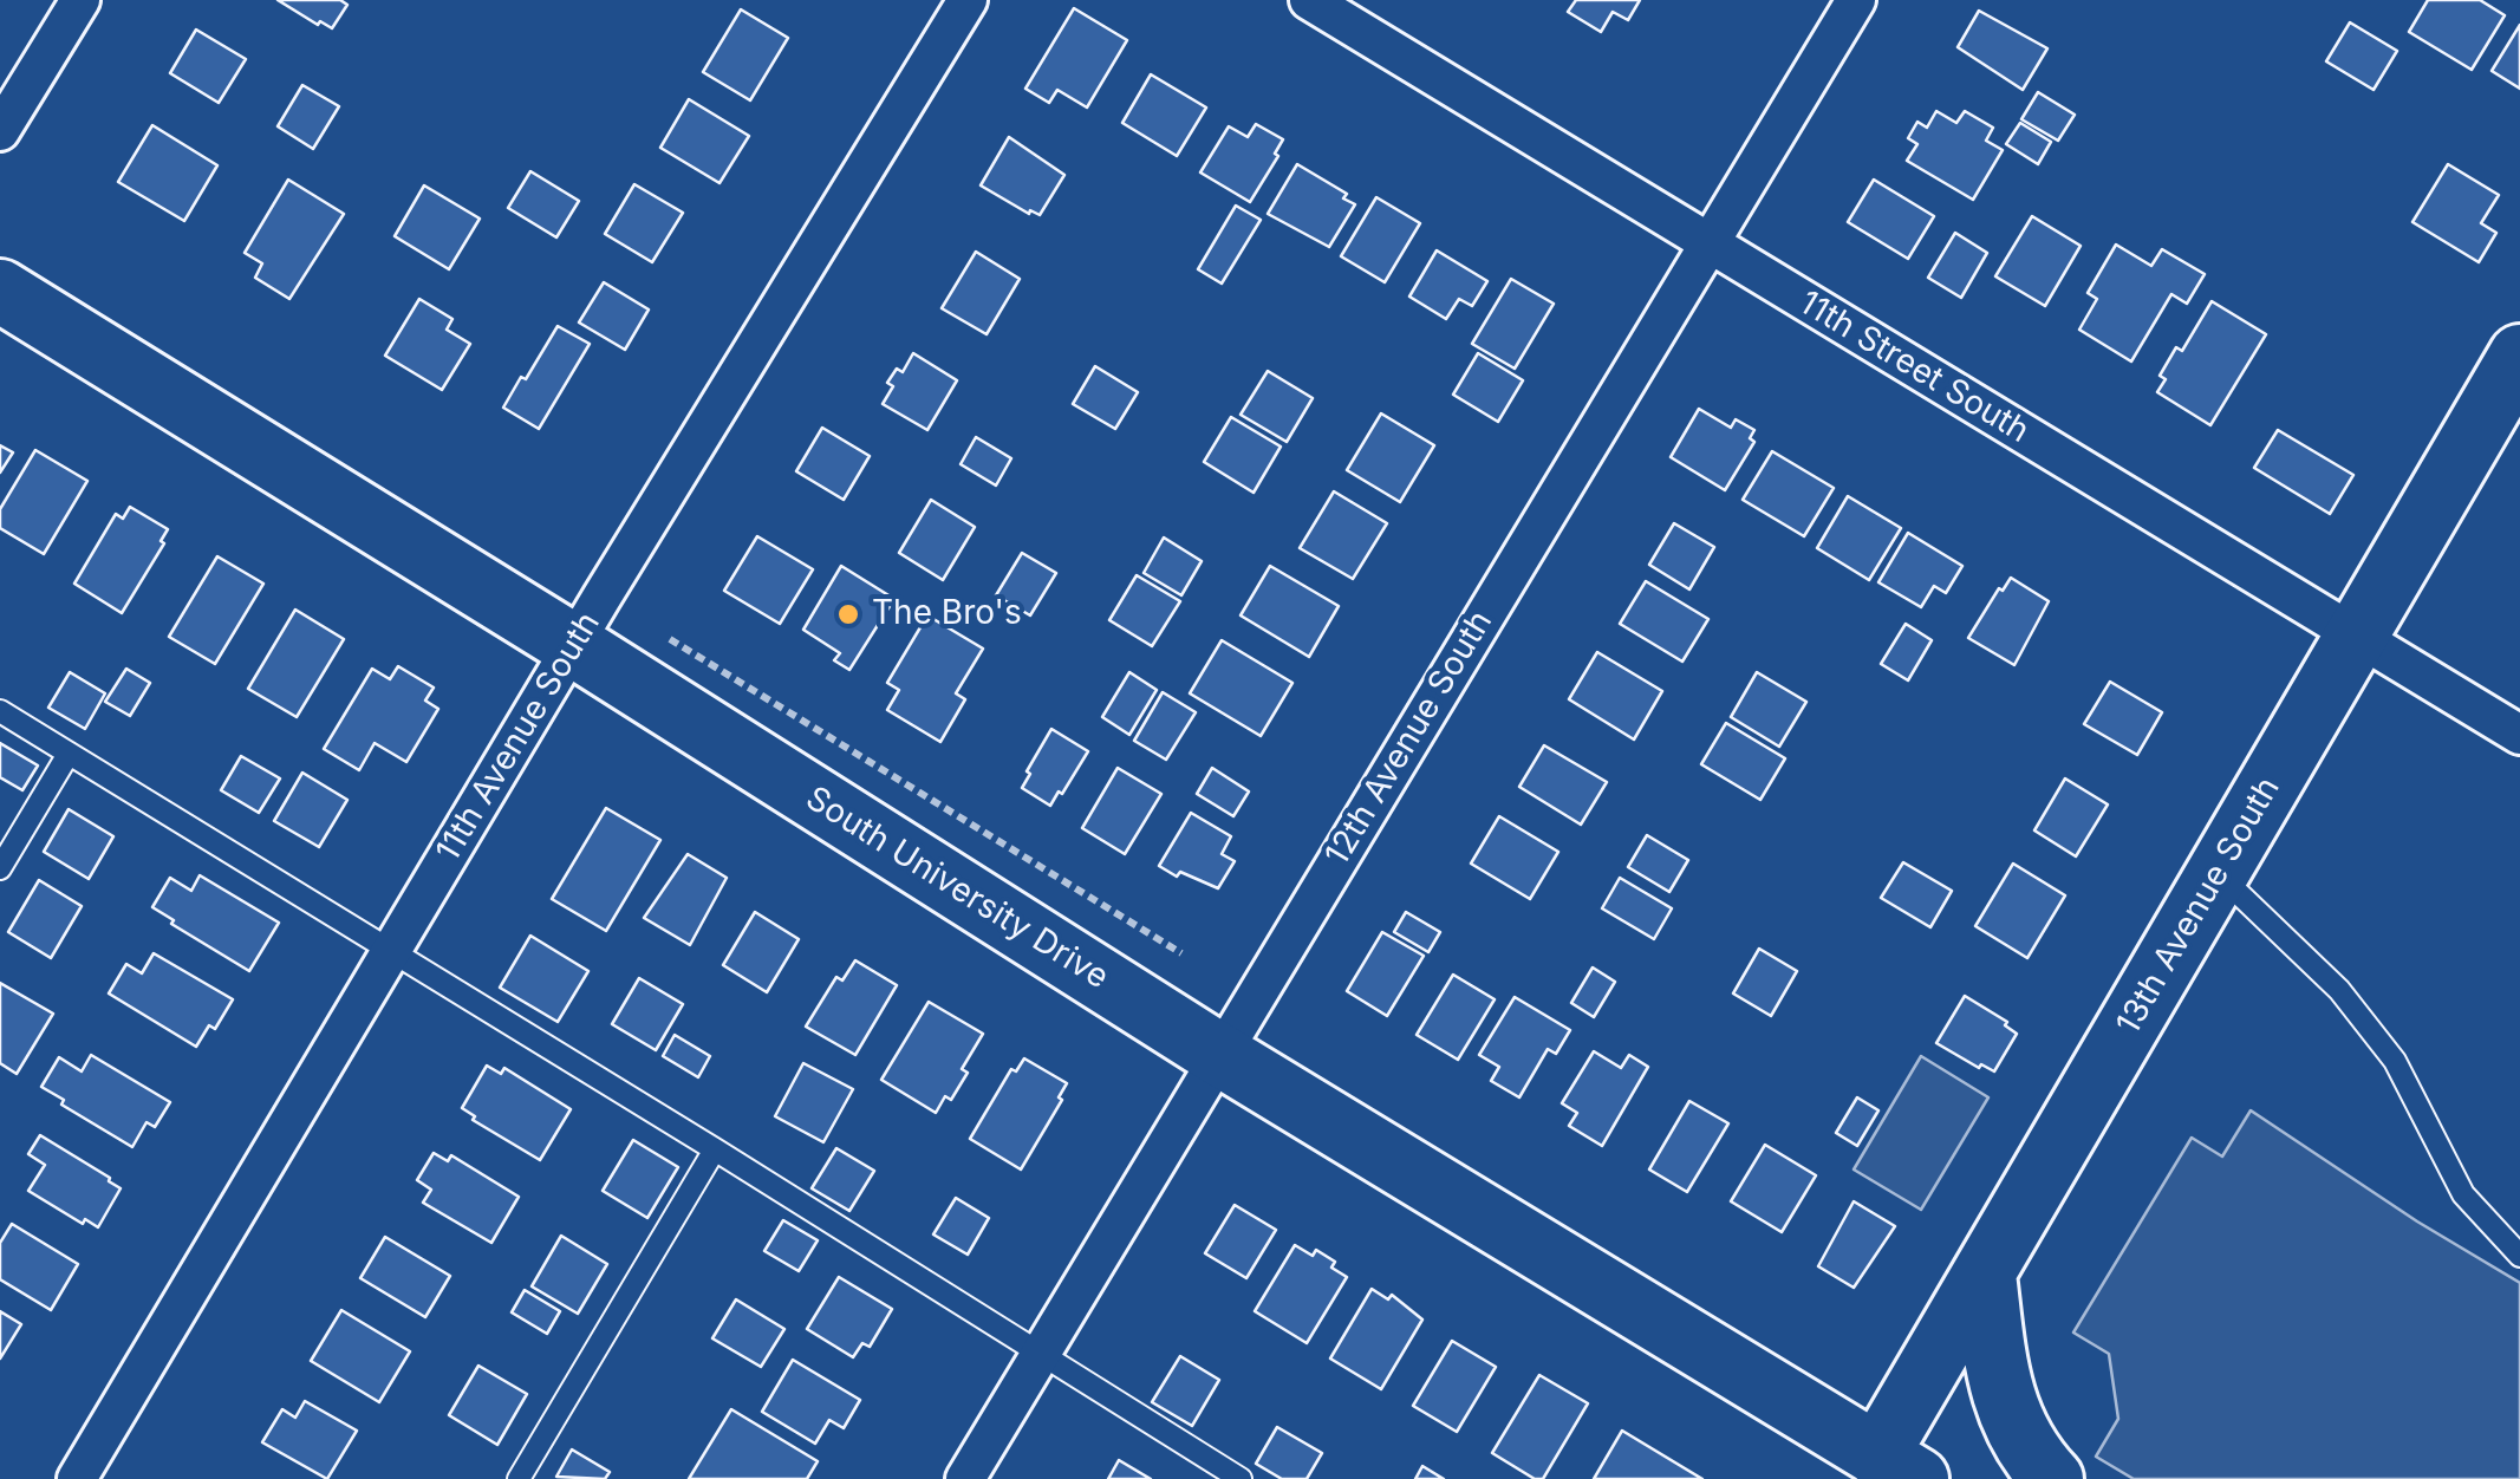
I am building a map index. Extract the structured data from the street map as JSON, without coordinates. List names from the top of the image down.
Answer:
{
  "streets": {
    "main road": ["South University Drive", "13th Avenue South"],
    "street": ["11th Street South", "11th Avenue South", "12th Avenue South"]
  },
  "crossings": [
    ["11th Street South", "12th Avenue South"],
    ["11th Street South", "13th Avenue South"],
    ["11th Avenue South", "South University Drive"],
    ["12th Avenue South", "South University Drive"],
    ["South University Drive", "13th Avenue South"]
  ],
  "places": ["The Bro's"]
}
